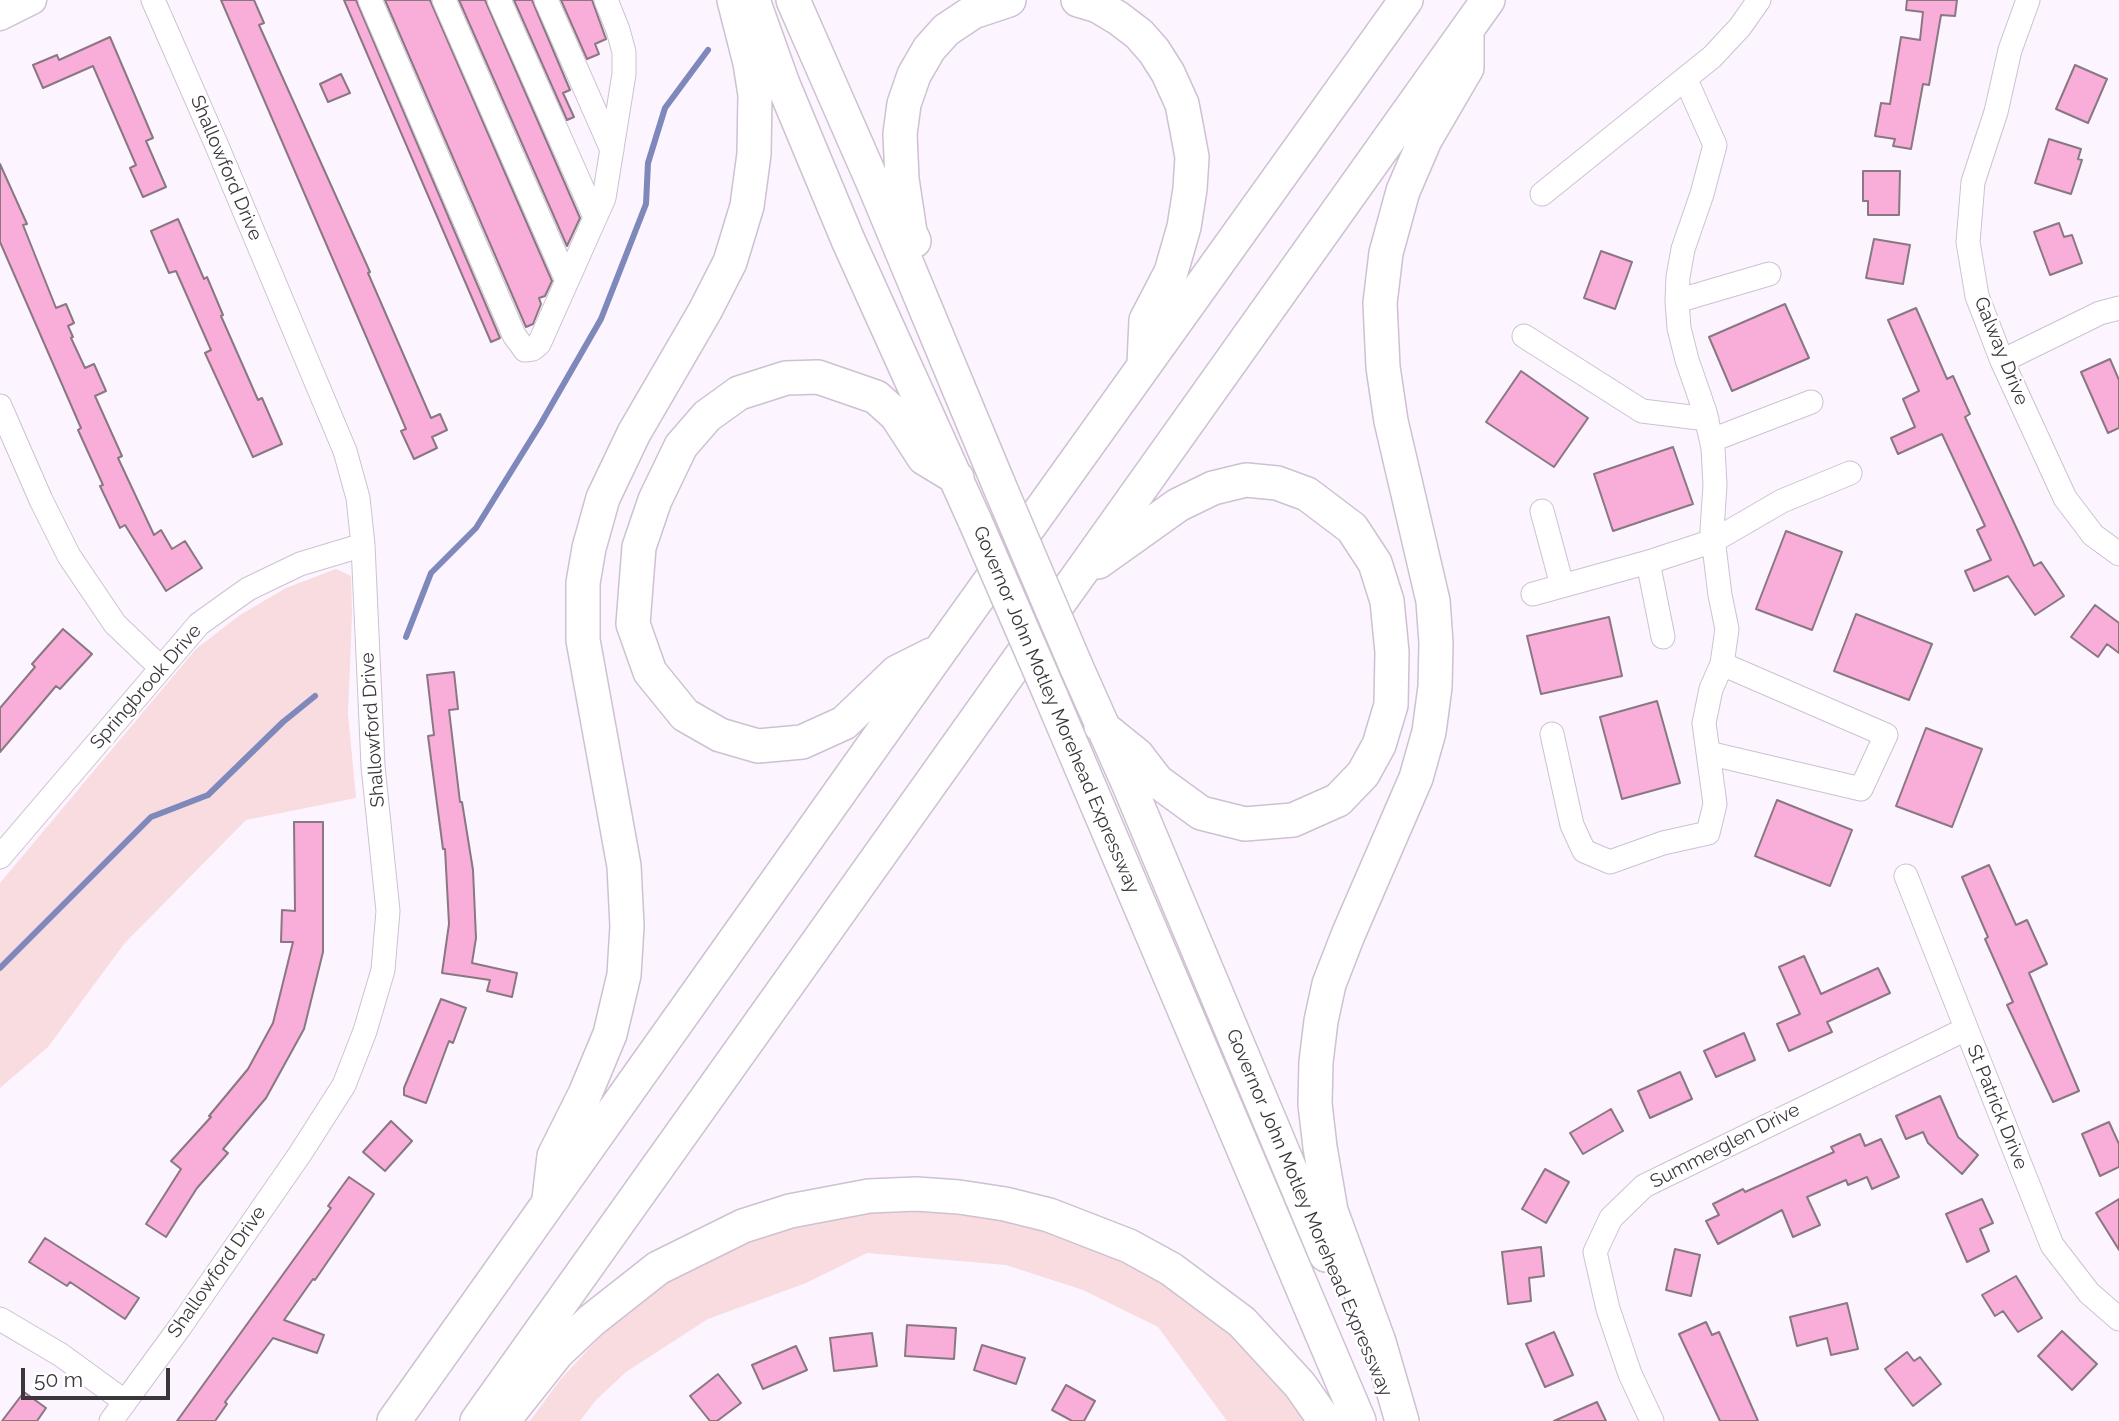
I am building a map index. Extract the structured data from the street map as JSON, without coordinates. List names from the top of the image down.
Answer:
{
  "streets": {
    "highway": ["Governor John Motley Morehead Expressway"],
    "street": [
      "Shallowford Drive",
      "Galway Drive",
      "Springbrook Drive",
      "St Patrick Drive",
      "Summerglen Drive"
    ]
  },
  "crossings": [
    ["Shallowford Drive", "Springbrook Drive"],
    ["St Patrick Drive", "Summerglen Drive"]
  ],
  "scale_bar": "50 m"
}
